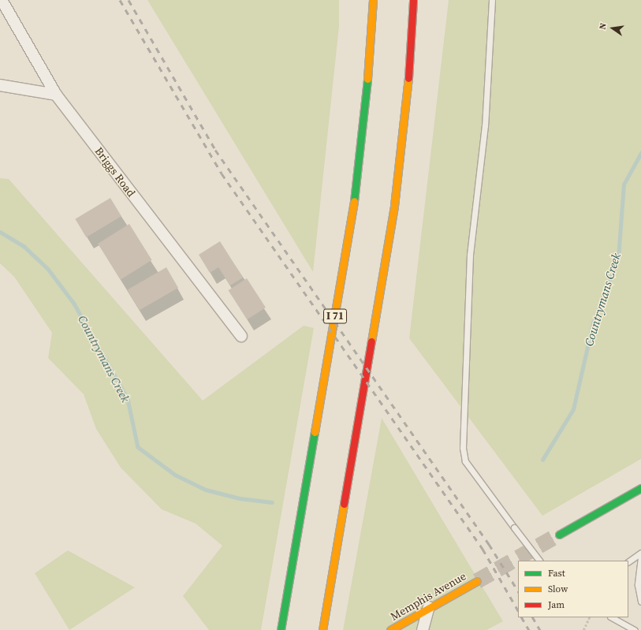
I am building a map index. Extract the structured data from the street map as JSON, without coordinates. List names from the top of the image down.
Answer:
{
  "streets": {
    "main road": ["I 71", "Memphis Avenue"],
    "street": ["Briggs Road"]
  },
  "water": ["Countrymans Creek"],
  "legend": ["Fast", "Slow", "Jam"],
  "north": "left"
}
